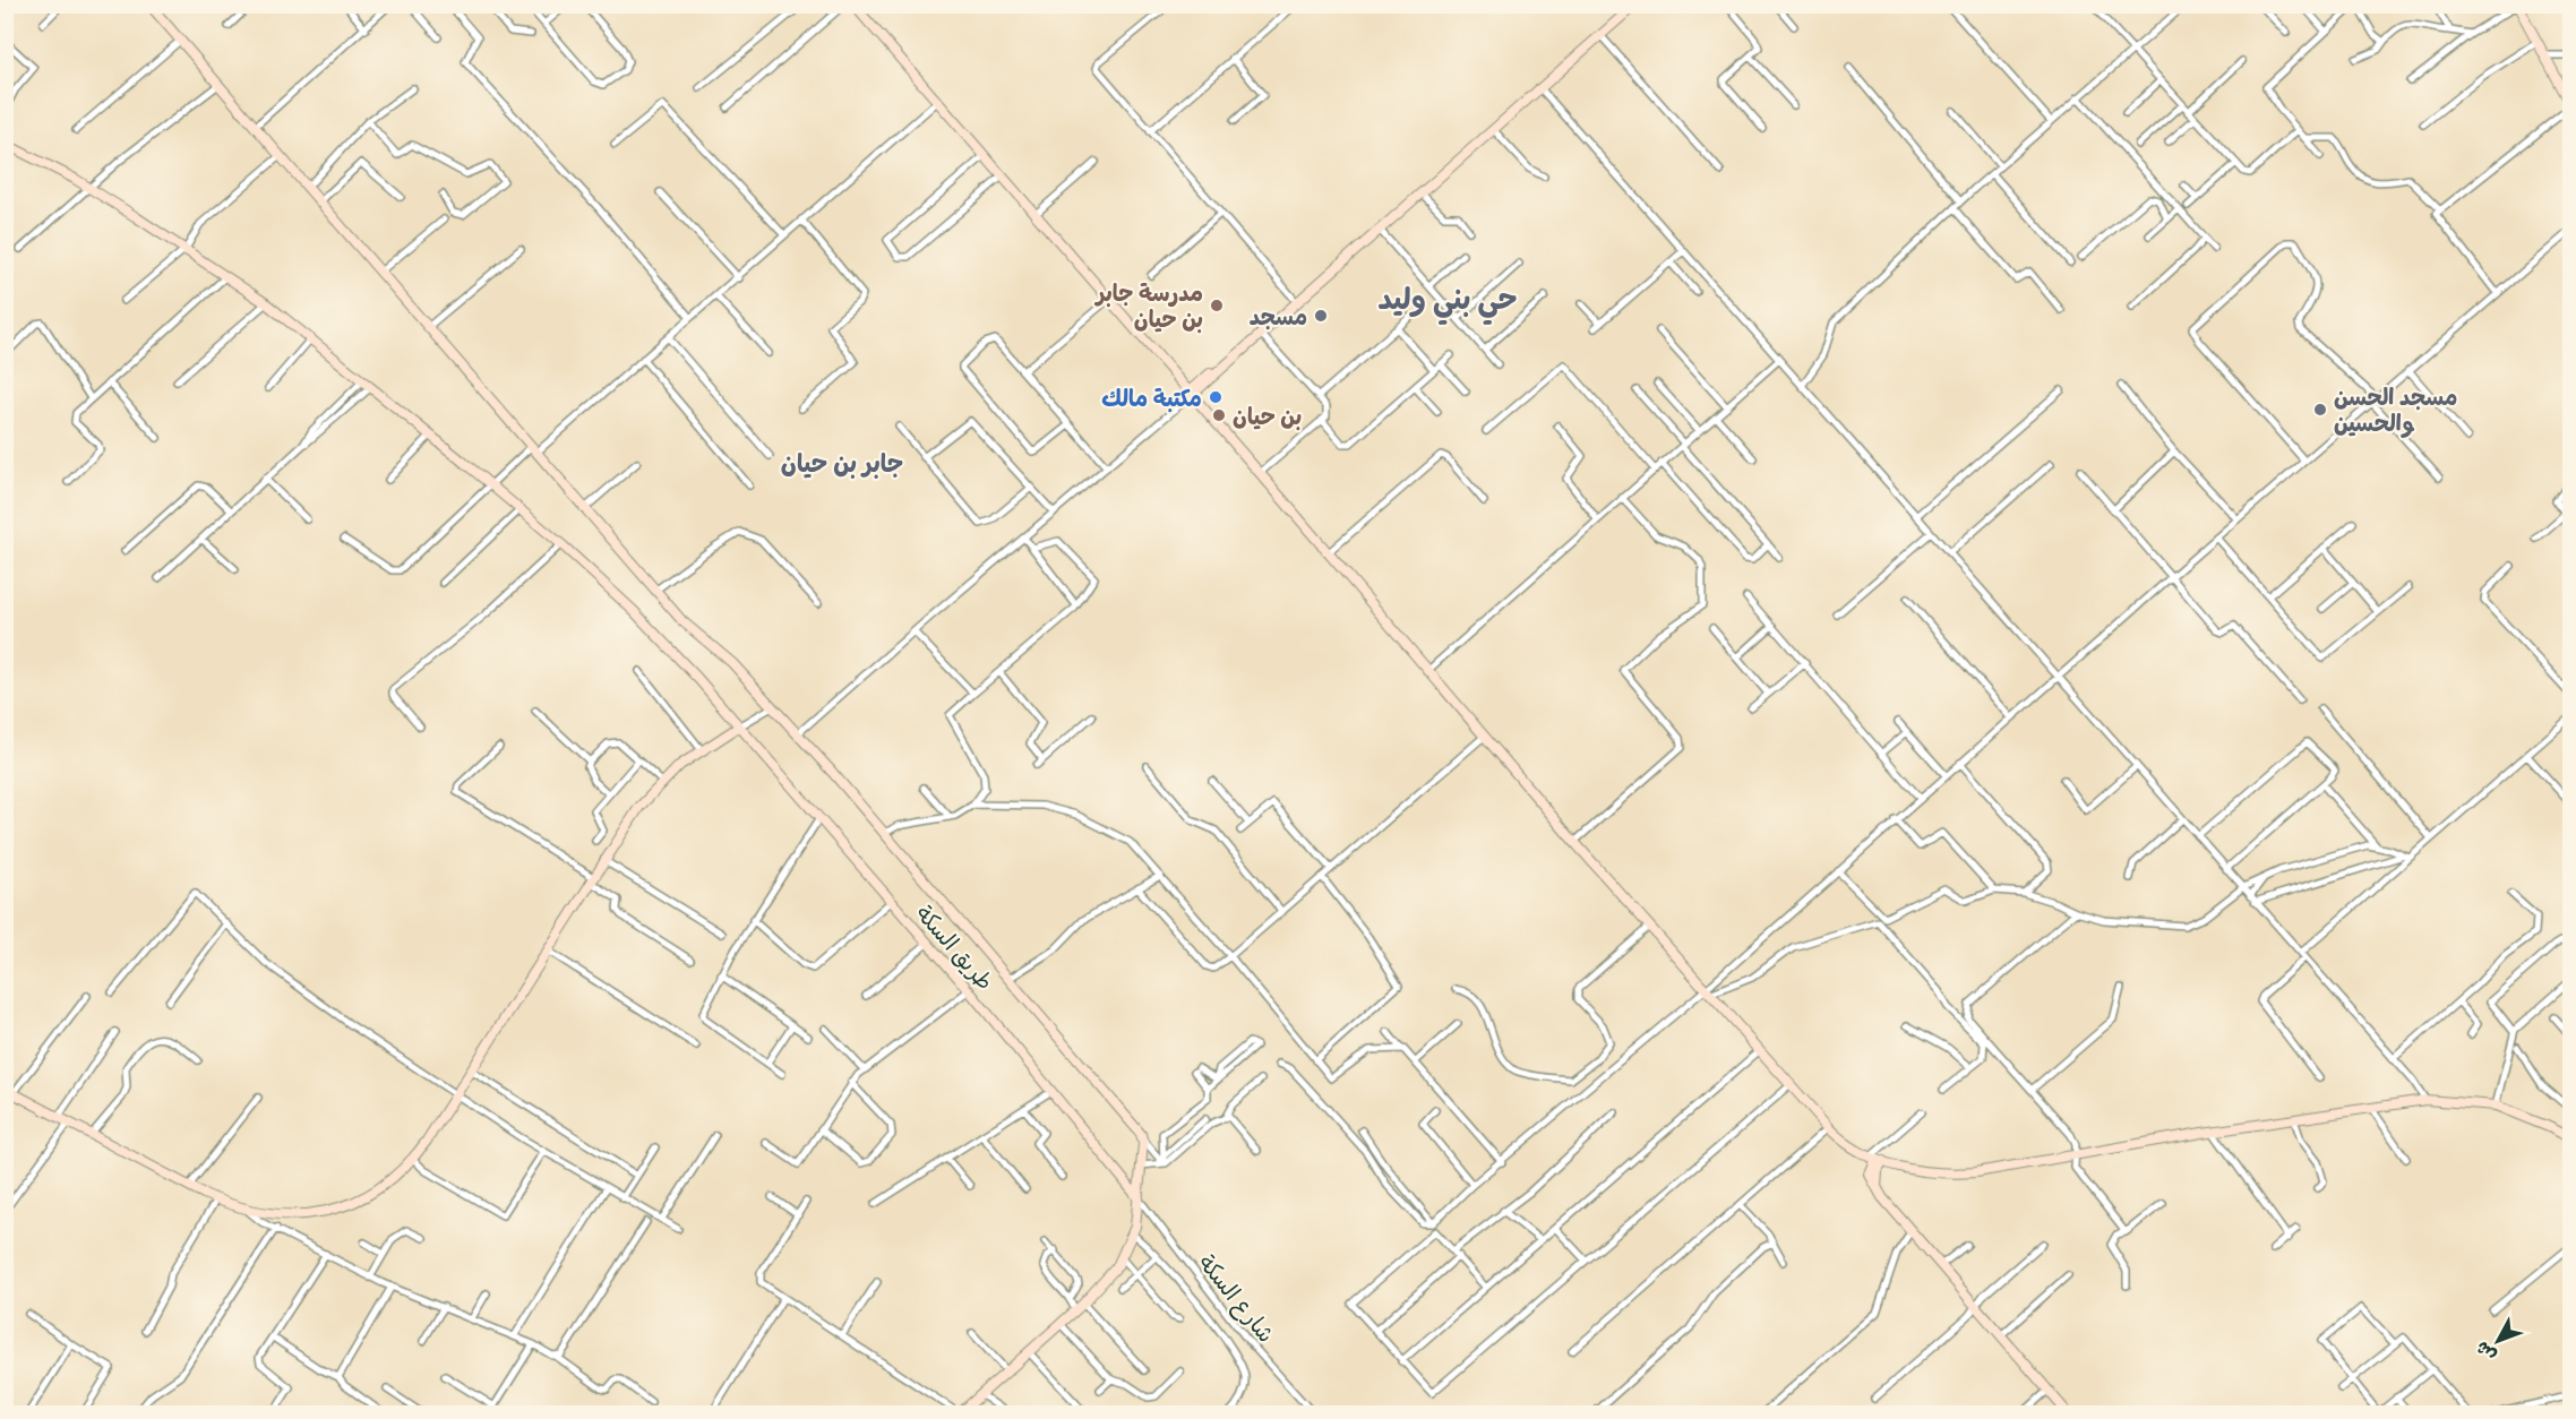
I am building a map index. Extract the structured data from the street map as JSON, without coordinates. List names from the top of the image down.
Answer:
{
  "streets": {
    "main road": ["طريق السكة"],
    "street": ["شارع السكة"]
  },
  "crossings": [
    ["طريق السكة", "شارع السكة"]
  ],
  "districts": ["حي بني وليد", "جابر بن حيان"],
  "places": [
    "مدرسة جابر بن حيان",
    "مسجد",
    "مكتبة مالك",
    "مسجد الحسن والحسين",
    "بن حيان"
  ],
  "north": "bottom left"
}
